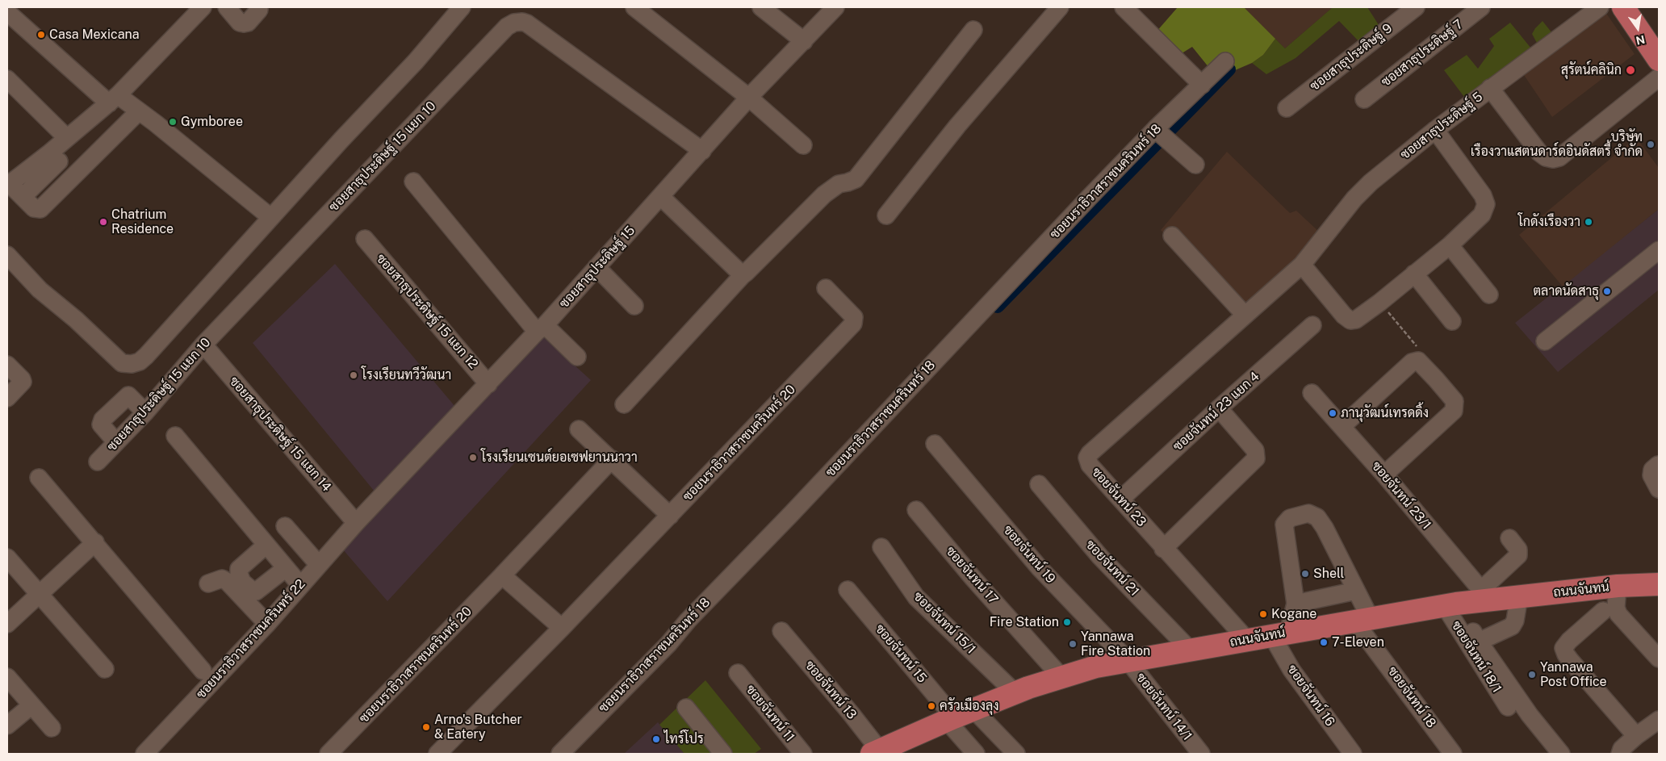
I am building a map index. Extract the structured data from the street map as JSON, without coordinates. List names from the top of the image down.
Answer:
{
  "streets": {
    "main road": ["ถนนจันทน์"],
    "street": [
      "ซอยสาธุประดิษฐ์ 7",
      "ซอยสาธุประดิษฐ์ 9",
      "ซอยสาธุประดิษฐ์ 5",
      "ซอยสาธุประดิษฐ์ 15 แยก 10",
      "ซอยนราธิวาสราชนครินทร์ 18",
      "ซอยสาธุประดิษฐ์ 15",
      "ซอยสาธุประดิษฐ์ 15 แยก 12",
      "ซอยจันทน์ 23 แยก 4",
      "ซอยสาธุประดิษฐ์ 15 แยก 14",
      "ซอยนราธิวาสราชนครินทร์ 20",
      "ซอยจันทน์ 23/1",
      "ซอยจันทน์ 23",
      "ซอยจันทน์ 19",
      "ซอยจันทน์ 21",
      "ซอยจันทน์ 17",
      "ซอยจันทน์ 15/1",
      "ซอยนราธิวาสราชนครินทร์ 22",
      "ซอยจันทน์ 15",
      "ซอยจันทน์ 18/1",
      "ซอยจันทน์ 13",
      "ซอยจันทน์ 16",
      "ซอยจันทน์ 18",
      "ซอยจันทน์ 14/1",
      "ซอยจันทน์ 11"
    ]
  },
  "crossings": [
    ["ซอยสาธุประดิษฐ์ 5", "ซอยจันทน์ 23"],
    ["ซอยสาธุประดิษฐ์ 15 แยก 10", "ซอยสาธุประดิษฐ์ 15"],
    ["ซอยสาธุประดิษฐ์ 15 แยก 10", "ซอยสาธุประดิษฐ์ 15 แยก 14"],
    ["ซอยสาธุประดิษฐ์ 15", "ซอยสาธุประดิษฐ์ 15 แยก 12"],
    ["ซอยสาธุประดิษฐ์ 15", "ซอยสาธุประดิษฐ์ 15 แยก 14"],
    ["ซอยสาธุประดิษฐ์ 15", "ซอยนราธิวาสราชนครินทร์ 22"],
    ["ซอยจันทน์ 23 แยก 4", "ซอยจันทน์ 23"],
    ["ซอยสาธุประดิษฐ์ 15 แยก 14", "ซอยนราธิวาสราชนครินทร์ 22"],
    ["ซอยจันทน์ 23/1", "ถนนจันทน์"],
    ["ซอยจันทน์ 23", "ถนนจันทน์"],
    ["ซอยจันทน์ 19", "ถนนจันทน์"],
    ["ซอยจันทน์ 19", "ซอยจันทน์ 14/1"],
    ["ซอยจันทน์ 21", "ถนนจันทน์"],
    ["ซอยจันทน์ 17", "ถนนจันทน์"],
    ["ถนนจันทน์", "ซอยจันทน์ 15/1"],
    ["ถนนจันทน์", "ซอยจันทน์ 15"],
    ["ถนนจันทน์", "ซอยจันทน์ 18/1"],
    ["ถนนจันทน์", "ซอยจันทน์ 13"],
    ["ถนนจันทน์", "ซอยจันทน์ 16"],
    ["ถนนจันทน์", "ซอยจันทน์ 18"],
    ["ถนนจันทน์", "ซอยจันทน์ 14/1"]
  ],
  "places": [
    "Casa Mexicana",
    "สุรัตน์คลินิก",
    "Gymboree",
    "บริษัท เรืองวาแสตนดาร์ดอินดัสตรี้ จำกัด",
    "Chatrium Residence",
    "โกดังเรืองวา",
    "ตลาดนัดสาธุ",
    "โรงเรียนทวีวัฒนา",
    "ภานุวัฒน์เทรดดิ้ง",
    "โรงเรียนเซนต์ยอเซฟยานนาวา",
    "Shell",
    "Kogane",
    "Fire Station",
    "7-Eleven",
    "Yannawa Fire Station",
    "Yannawa Post Office",
    "ครัวเมืองลุง",
    "Arno's Butcher & Eatery",
    "ไทร์โปร"
  ],
  "north": "bottom"
}
